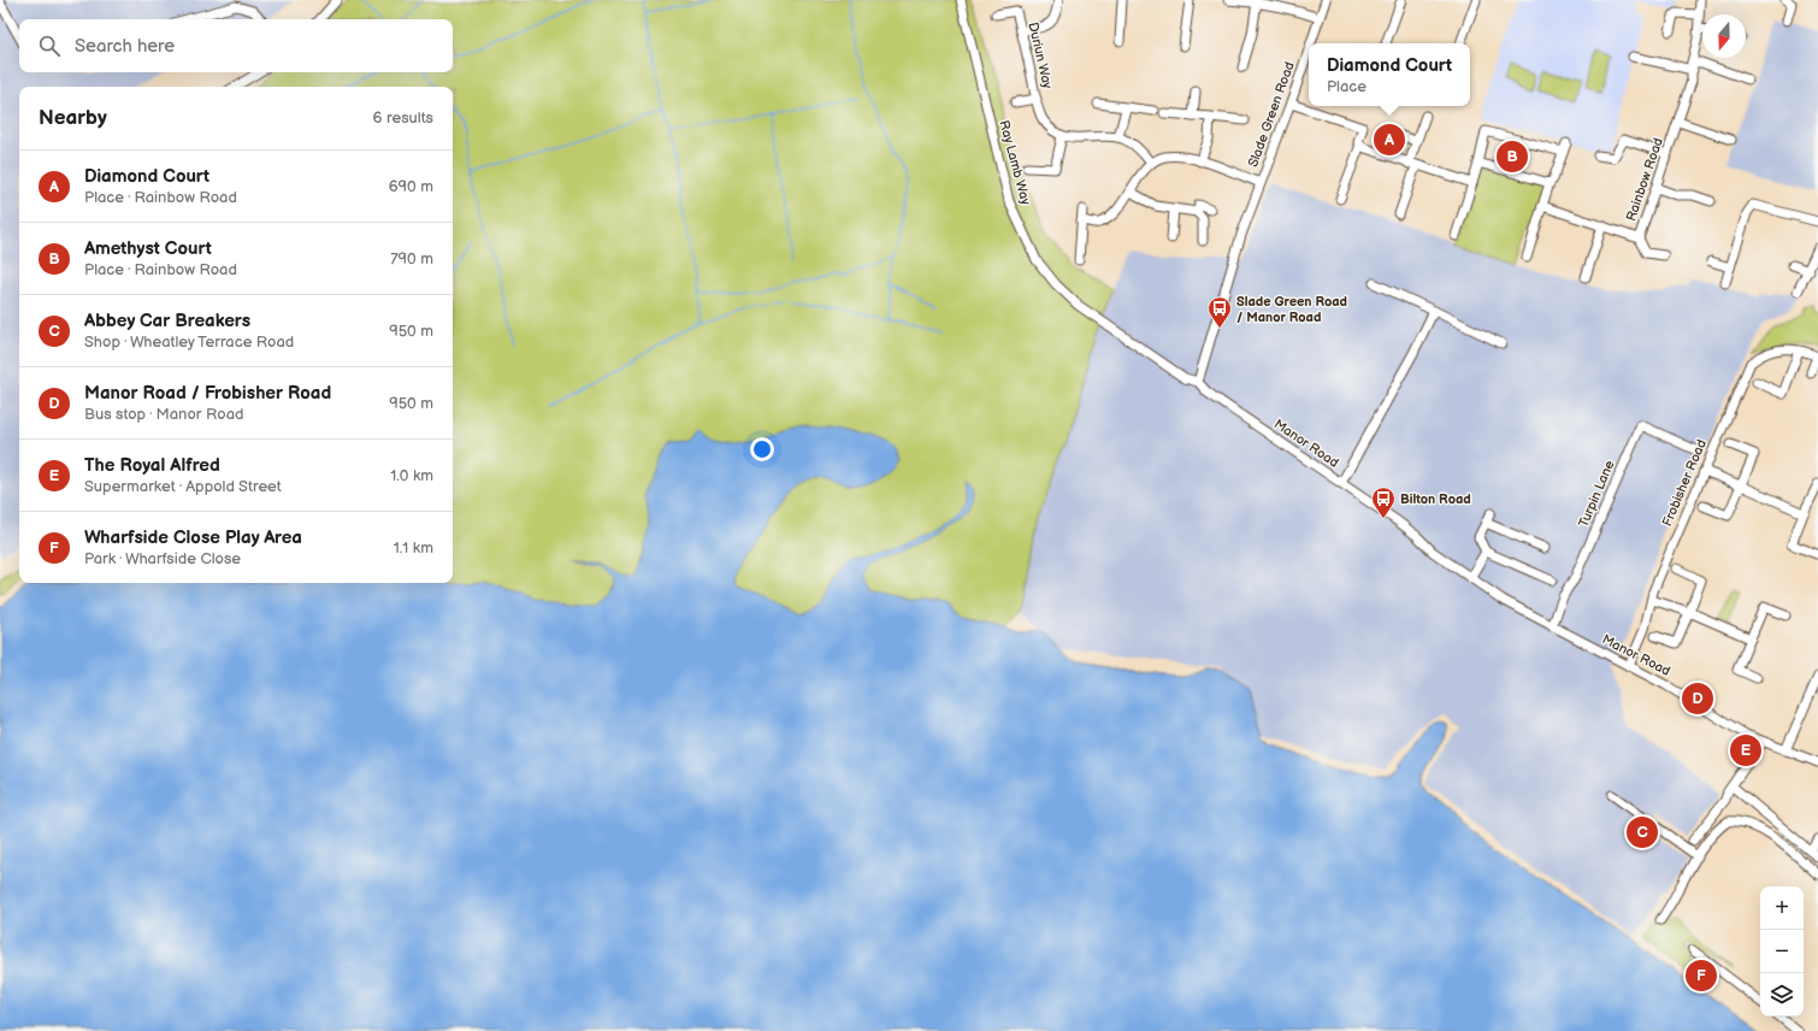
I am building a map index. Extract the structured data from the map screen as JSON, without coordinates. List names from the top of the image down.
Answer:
{
  "streets": {
    "street": [
      "Duriun Way",
      "Slade Green Road",
      "Ray Lamb Way",
      "Rainbow Road",
      "Manor Road",
      "Frobisher Road",
      "Turpin Lane"
    ]
  },
  "crossings": [
    ["Ray Lamb Way", "Manor Road"],
    ["Manor Road", "Frobisher Road"],
    ["Manor Road", "Turpin Lane"]
  ],
  "places": {
    "bus stop": ["Slade Green Road / Manor Road", "Bilton Road"]
  },
  "north": "bottom",
  "page": {
    "search": "Search here",
    "popup": ["Diamond Court", "Place"],
    "heading": ["Nearby", "6 results"],
    "pins": [
      "A",
      "B",
      "D",
      "E",
      "C",
      "F"
    ],
    "list": [
      {
        "mark": "A",
        "name": "Diamond Court",
        "note": "Place · Rainbow Road",
        "value": "690 m"
      },
      {
        "mark": "B",
        "name": "Amethyst Court",
        "note": "Place · Rainbow Road",
        "value": "790 m"
      },
      {
        "mark": "C",
        "name": "Abbey Car Breakers",
        "note": "Shop · Wheatley Terrace Road",
        "value": "950 m"
      },
      {
        "mark": "D",
        "name": "Manor Road / Frobisher Road",
        "note": "Bus stop · Manor Road",
        "value": "950 m"
      },
      {
        "mark": "E",
        "name": "The Royal Alfred",
        "note": "Supermarket · Appold Street",
        "value": "1.0 km"
      },
      {
        "mark": "F",
        "name": "Wharfside Close Play Area",
        "note": "Park · Wharfside Close",
        "value": "1.1 km"
      }
    ],
    "map_buttons": ["+", "−"]
  }
}
